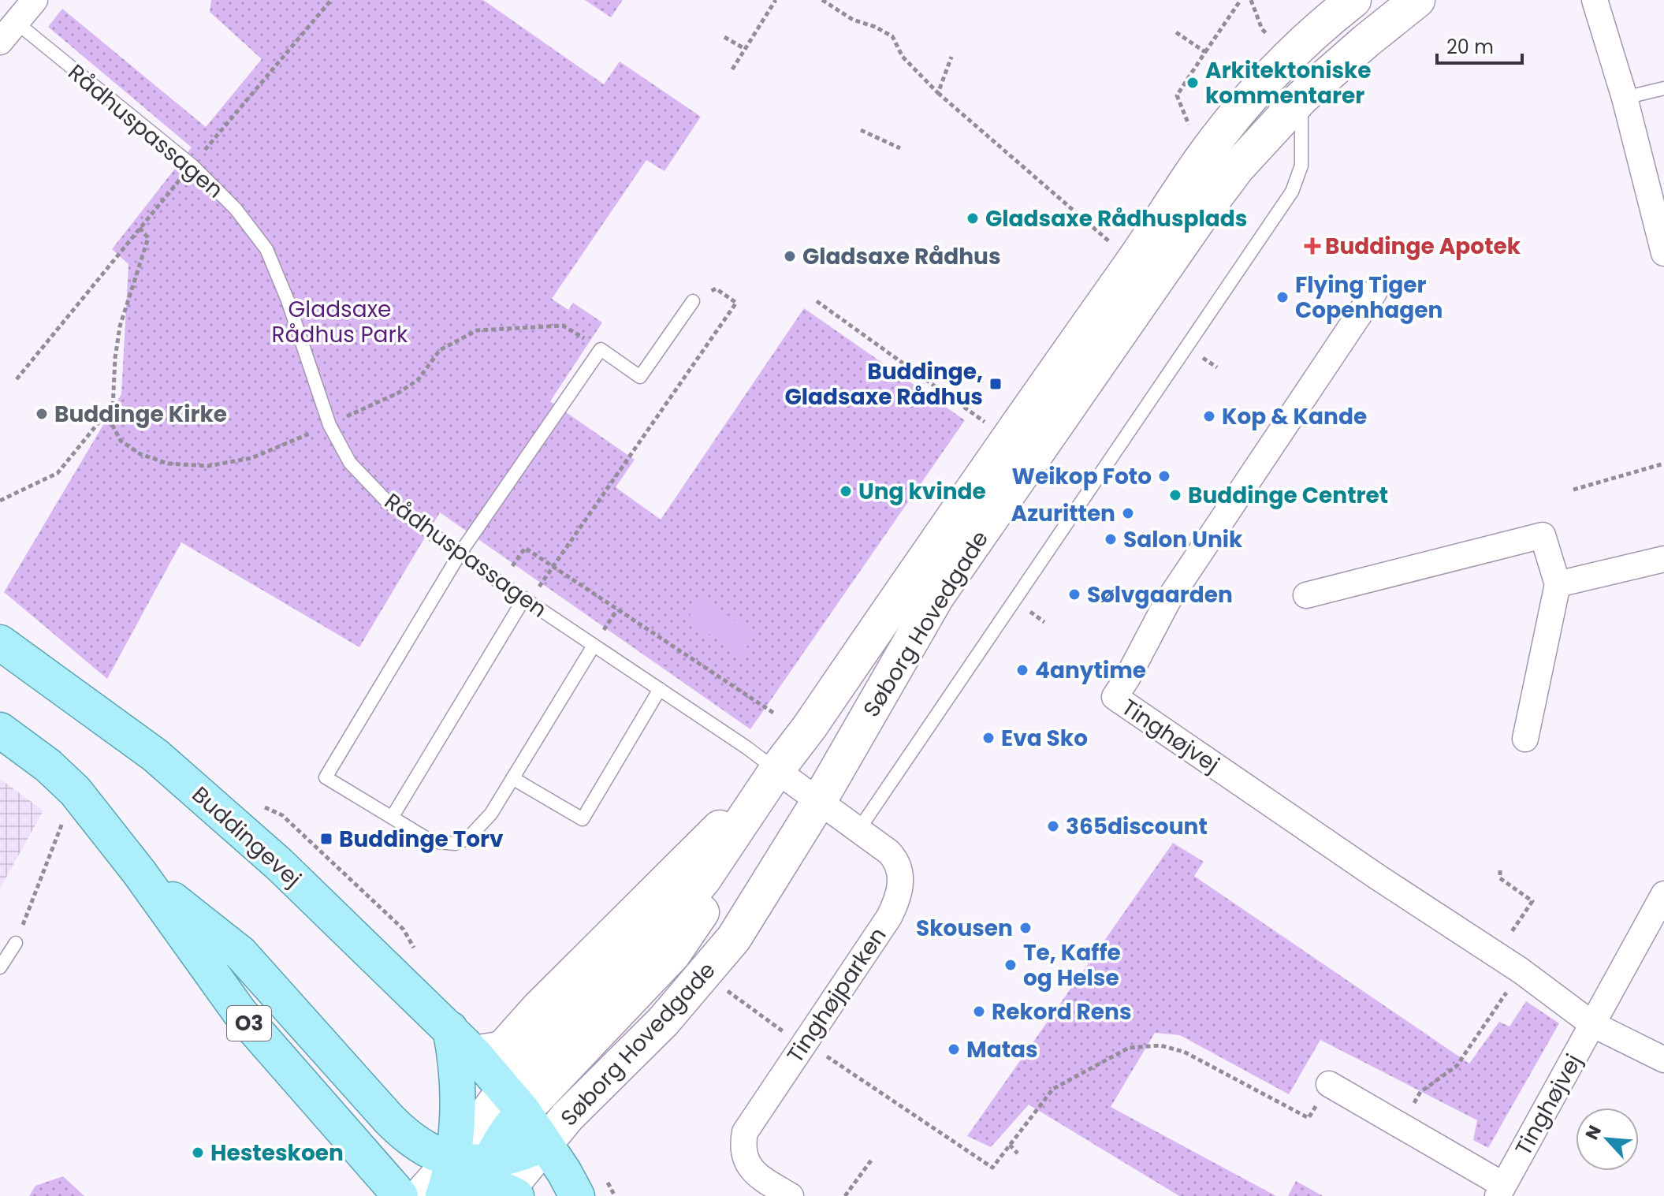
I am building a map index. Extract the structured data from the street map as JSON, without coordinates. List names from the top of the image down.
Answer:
{
  "streets": {
    "main road": ["Buddingevej", "O3"],
    "street": ["Søborg Hovedgade", "Tinghøjvej", "Tinghøjparken"],
    "lane": ["Rådhuspassagen"]
  },
  "crossings": [
    ["Rådhuspassagen", "Søborg Hovedgade"],
    ["Rådhuspassagen", "Tinghøjparken"],
    ["Søborg Hovedgade", "Buddingevej"],
    ["Søborg Hovedgade", "Tinghøjparken"]
  ],
  "parks": ["Gladsaxe Rådhus Park"],
  "places": {
    "other": [
      "Arkitektoniske kommentarer",
      "Gladsaxe Rådhusplads",
      "Gladsaxe Rådhus",
      "Flying Tiger Copenhagen",
      "Buddinge Kirke",
      "Kop & Kande",
      "Weikop Foto",
      "Ung kvinde",
      "Buddinge Centret",
      "Azuritten",
      "Salon Unik",
      "Sølvgaarden",
      "4anytime",
      "Eva Sko",
      "365discount",
      "Skousen",
      "Te, Kaffe og Helse",
      "Rekord Rens",
      "Matas",
      "Hesteskoen"
    ],
    "health": ["Buddinge Apotek"],
    "transit": ["Buddinge, Gladsaxe Rådhus", "Buddinge Torv"]
  },
  "scale_bar": "20 m",
  "north": "top left"
}
